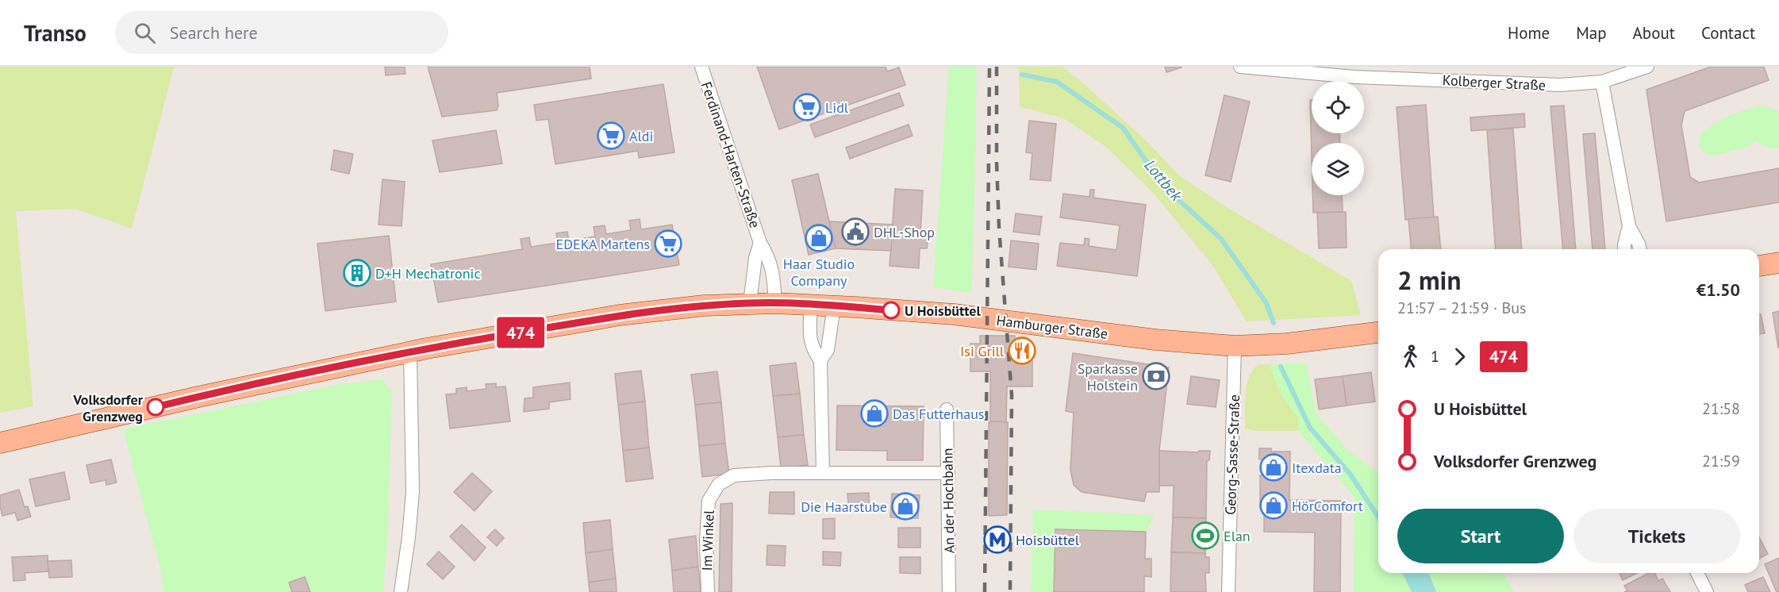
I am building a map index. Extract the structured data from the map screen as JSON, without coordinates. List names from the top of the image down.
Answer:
{
  "streets": {
    "main road": ["Hamburger Straße"],
    "street": [
      "Kolberger Straße",
      "Ferdinand-Harten-Straße",
      "Georg-Sasse-Straße",
      "An der Hochbahn",
      "Im Winkel"
    ]
  },
  "crossings": [
    ["Ferdinand-Harten-Straße", "Hamburger Straße"],
    ["Hamburger Straße", "Georg-Sasse-Straße"],
    ["An der Hochbahn", "Im Winkel"]
  ],
  "water": ["Lottbek"],
  "places": {
    "supermarket": ["Lidl", "Aldi", "EDEKA Martens"],
    "public building": ["DHL-Shop"],
    "shop": [
      "Haar Studio Company",
      "Das Futterhaus",
      "Itexdata",
      "HörComfort",
      "Die Haarstube"
    ],
    "building": ["D+H Mechatronic"],
    "other": ["U Hoisbüttel", "Volksdorfer Grenzweg"],
    "restaurant": ["Isi Grill"],
    "bank": ["Sparkasse Holstein"],
    "sports": ["Elan"],
    "metro station": ["Hoisbüttel"]
  },
  "lines": ["bus line 474"],
  "page": {
    "header": "Transo",
    "search": "Search here",
    "nav": [
      "Home",
      "Map",
      "About",
      "Contact"
    ],
    "on_map": "474",
    "heading": ["2 min", "21:57 – 21:59 · Bus", "€1.50"],
    "legs": ["1", "474"],
    "list": [
      {
        "name": "U Hoisbüttel",
        "value": "21:58"
      },
      {
        "name": "Volksdorfer Grenzweg",
        "value": "21:59"
      }
    ],
    "buttons": ["Start", "Tickets"]
  }
}
